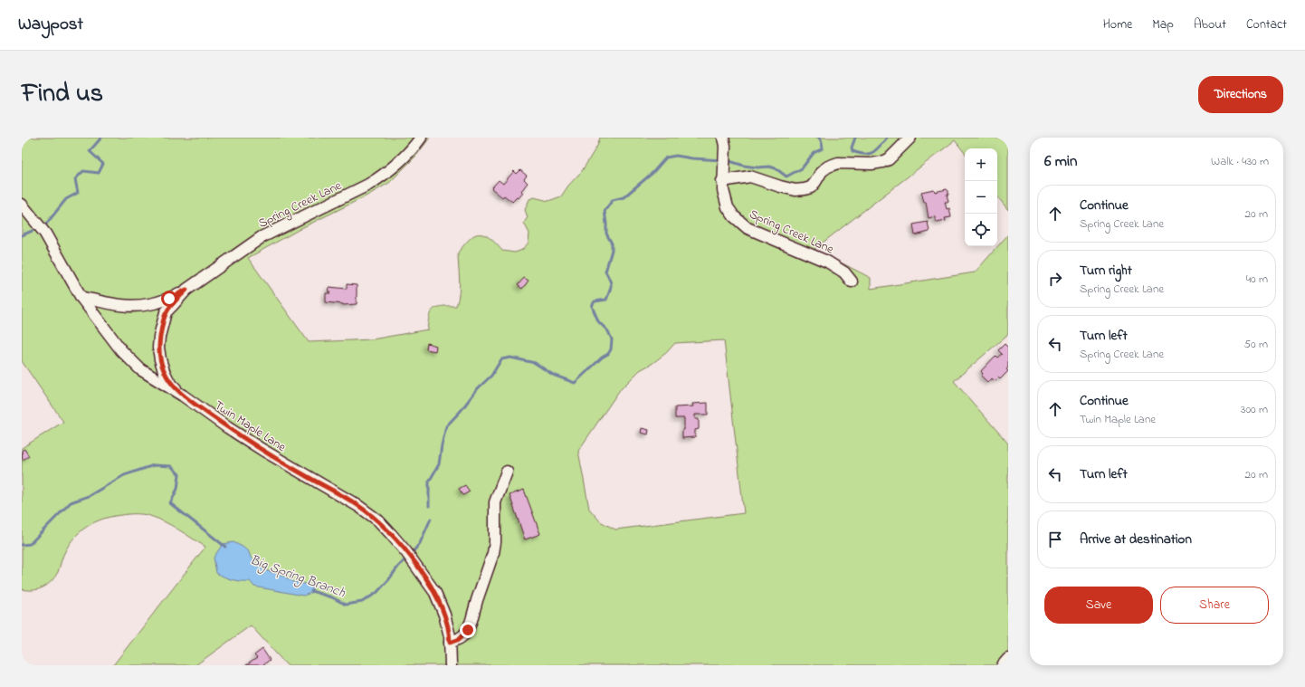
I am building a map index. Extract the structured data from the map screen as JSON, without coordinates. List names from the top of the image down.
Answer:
{
  "streets": {
    "street": ["Spring Creek Lane", "Twin Maple Lane"]
  },
  "crossings": [
    ["Spring Creek Lane", "Twin Maple Lane"]
  ],
  "water": ["Big Spring Branch"],
  "page": {
    "header": "Waypost",
    "nav": [
      "Home",
      "Map",
      "About",
      "Contact"
    ],
    "title": "Find us",
    "buttons": [
      "Directions",
      ["Save", "Share"]
    ],
    "heading": ["6 min", "Walk · 430 m"],
    "map_buttons": ["+", "−"],
    "list": [
      ["Continue", "Spring Creek Lane", "20 m"],
      ["Turn right", "Spring Creek Lane", "40 m"],
      ["Turn left", "Spring Creek Lane", "50 m"],
      ["Continue", "Twin Maple Lane", "300 m"],
      ["Turn left", "20 m"],
      "Arrive at destination"
    ]
  }
}
